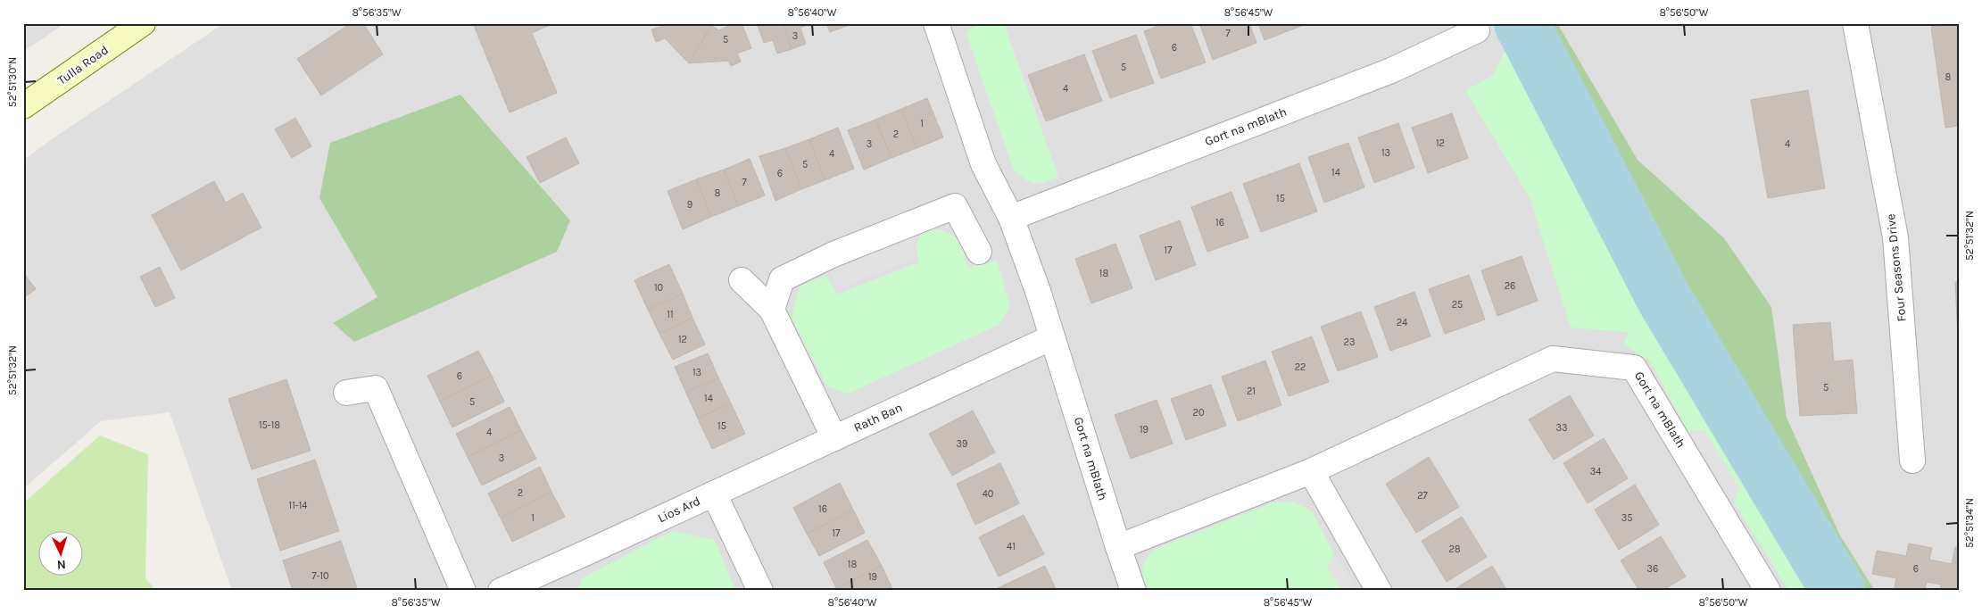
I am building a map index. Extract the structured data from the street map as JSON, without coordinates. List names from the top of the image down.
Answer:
{
  "streets": {
    "main road": ["Tulla Road"],
    "street": [
      "Gort na mBlath",
      "Four Seasons Drive",
      "Rath Ban",
      "Lios Ard"
    ]
  },
  "crossings": [
    ["Gort na mBlath", "Rath Ban"],
    ["Rath Ban", "Lios Ard"]
  ],
  "house_numbers": [
    "7",
    "3",
    "5",
    "6",
    "5",
    "8",
    "4",
    "1",
    "2",
    "12",
    "3",
    "4",
    "13",
    "4",
    "5",
    "14",
    "6",
    "7",
    "8",
    "15",
    "9",
    "16",
    "17",
    "18",
    "26",
    "10",
    "25",
    "11",
    "24",
    "12",
    "23",
    "22",
    "13",
    "6",
    "5",
    "21",
    "14",
    "5",
    "20",
    "15-18",
    "15",
    "33",
    "19",
    "4",
    "39",
    "3",
    "34",
    "2",
    "40",
    "27",
    "11-14",
    "16",
    "1",
    "35",
    "17",
    "41",
    "28",
    "18",
    "36",
    "6",
    "7-10",
    "19"
  ],
  "north": "bottom",
  "coordinates": [
    "8°56'35\"W",
    "8°56'40\"W",
    "8°56'45\"W",
    "8°56'50\"W",
    "52°51'30\"N",
    "52°51'32\"N",
    "52°51'34\"N"
  ]
}
